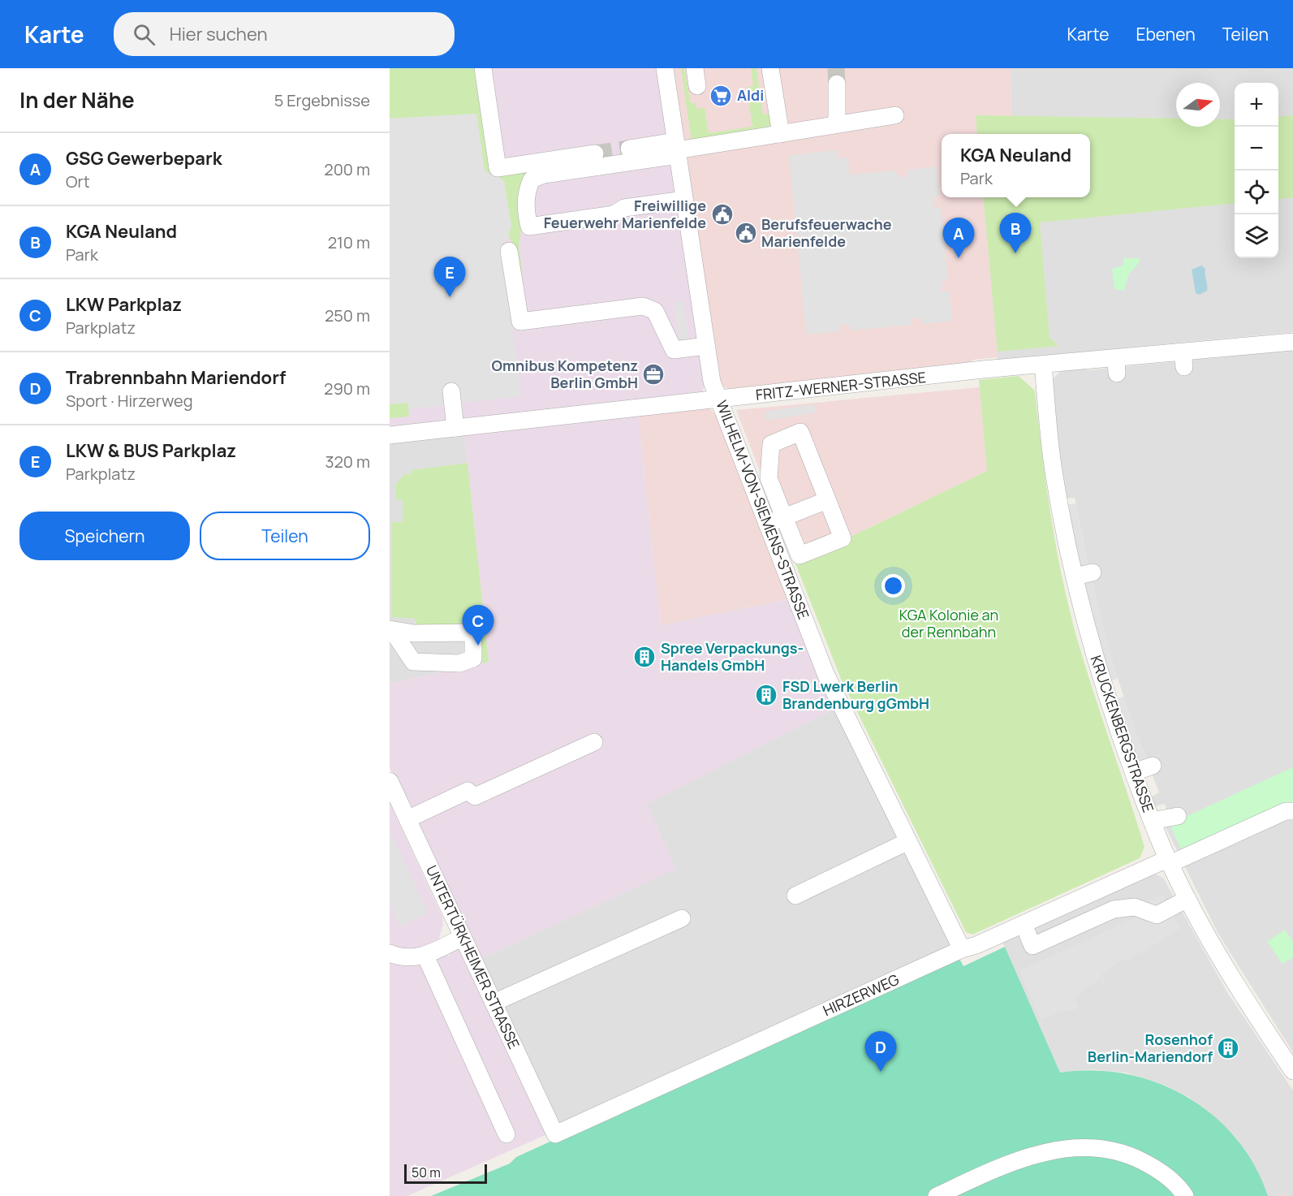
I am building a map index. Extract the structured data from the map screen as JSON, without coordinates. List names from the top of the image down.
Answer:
{
  "streets": {
    "street": [
      "FRITZ-WERNER-STRASSE",
      "WILHELM-VON-SIEMENS-STRASSE",
      "KRUCKENBERGSTRASSE",
      "UNTERTÜRKHEIMER STRASSE",
      "HIRZERWEG"
    ]
  },
  "crossings": [
    ["FRITZ-WERNER-STRASSE", "WILHELM-VON-SIEMENS-STRASSE"],
    ["FRITZ-WERNER-STRASSE", "KRUCKENBERGSTRASSE"],
    ["WILHELM-VON-SIEMENS-STRASSE", "HIRZERWEG"],
    ["KRUCKENBERGSTRASSE", "HIRZERWEG"],
    ["UNTERTÜRKHEIMER STRASSE", "HIRZERWEG"]
  ],
  "parks": ["KGA Kolonie an der Rennbahn"],
  "places": {
    "supermarket": ["Aldi"],
    "public building": ["Freiwillige Feuerwehr Marienfelde", "Berufsfeuerwache Marienfelde"],
    "office": ["Omnibus Kompetenz Berlin GmbH"],
    "building": ["Spree Verpackungs- Handels GmbH", "FSD Lwerk Berlin Brandenburg gGmbH", "Rosenhof Berlin-Mariendorf"]
  },
  "scale_bar": "50 m",
  "north": "right",
  "page": {
    "header": "Karte",
    "search": "Hier suchen",
    "nav": ["Karte", "Ebenen", "Teilen"],
    "heading": ["In der Nähe", "5 Ergebnisse"],
    "map_buttons": ["+", "−"],
    "list": [
      {
        "mark": "A",
        "name": "GSG Gewerbepark",
        "note": "Ort",
        "value": "200 m"
      },
      {
        "mark": "B",
        "name": "KGA Neuland",
        "note": "Park",
        "value": "210 m"
      },
      {
        "mark": "C",
        "name": "LKW Parkplaz",
        "note": "Parkplatz",
        "value": "250 m"
      },
      {
        "mark": "D",
        "name": "Trabrennbahn Mariendorf",
        "note": "Sport · Hirzerweg",
        "value": "290 m"
      },
      {
        "mark": "E",
        "name": "LKW & BUS Parkplaz",
        "note": "Parkplatz",
        "value": "320 m"
      }
    ],
    "popup": ["KGA Neuland", "Park"],
    "pins": [
      "B",
      "A",
      "E",
      "C",
      "D"
    ],
    "buttons": ["Speichern", "Teilen"],
    "scale": "50 m"
  }
}
